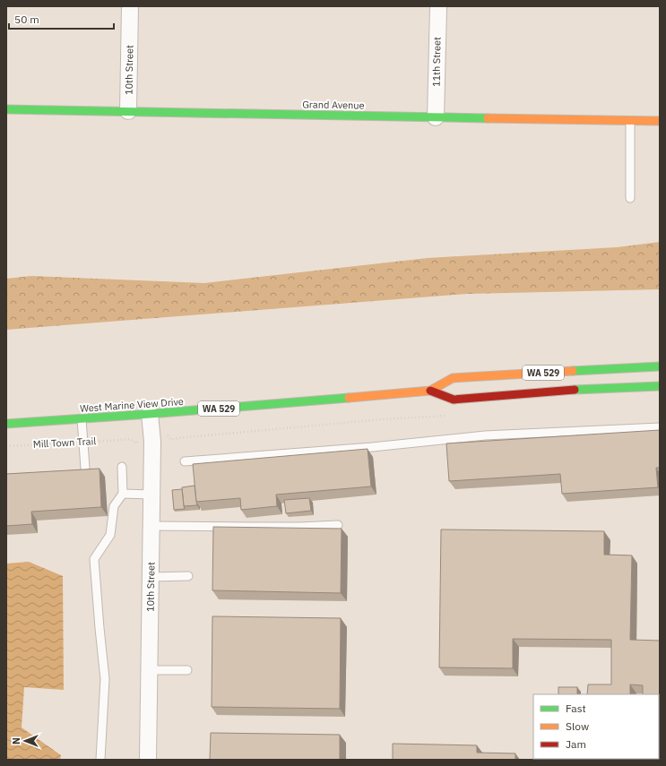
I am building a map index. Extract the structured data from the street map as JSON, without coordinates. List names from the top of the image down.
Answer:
{
  "streets": {
    "main road": ["Grand Avenue", "WA 529", "West Marine View Drive"],
    "street": ["11th Street", "10th Street"],
    "path": ["Mill Town Trail"]
  },
  "crossings": [
    ["11th Street", "Grand Avenue"],
    ["10th Street", "Grand Avenue"],
    ["10th Street", "West Marine View Drive"]
  ],
  "legend": ["Fast", "Slow", "Jam"],
  "scale_bar": "50 m",
  "north": "left"
}
